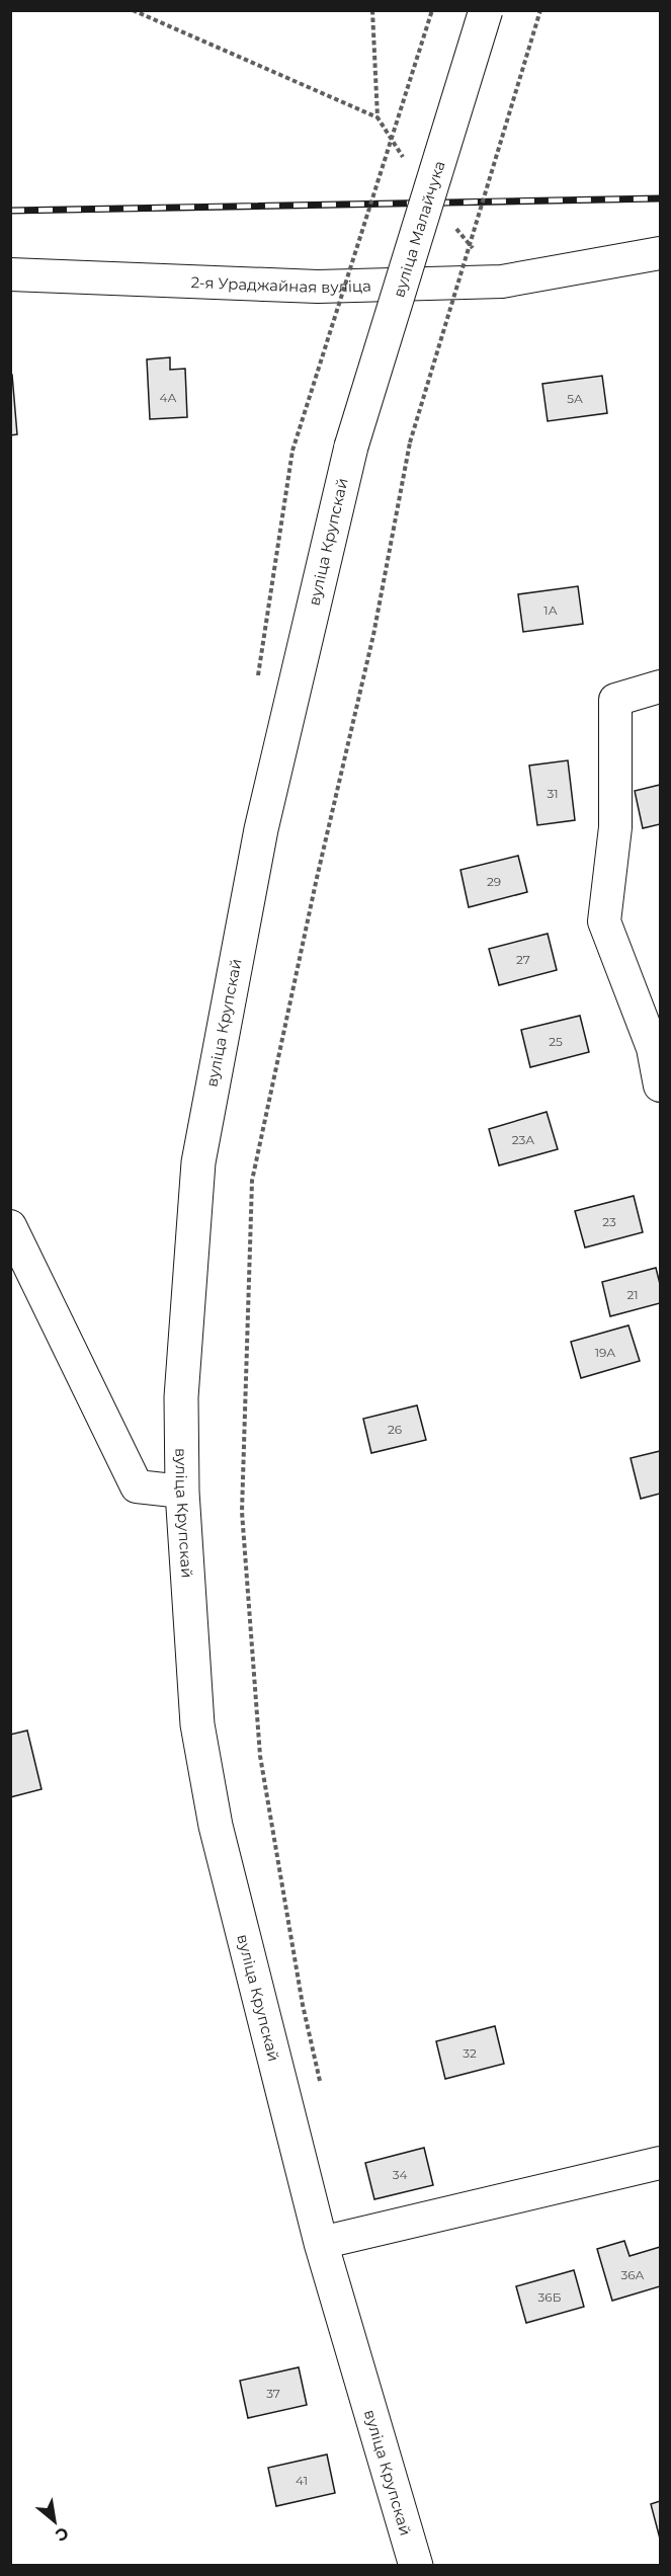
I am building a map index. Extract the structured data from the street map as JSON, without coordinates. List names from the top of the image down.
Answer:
{
  "streets": {
    "main road": ["вуліца Малайчука", "вуліца Крупскай"],
    "street": ["2-я Ураджайная вуліца"]
  },
  "crossings": [
    ["вуліца Малайчука", "вуліца Крупскай"]
  ],
  "house_numbers": [
    "4А",
    "5А",
    "1А",
    "31",
    "29",
    "27",
    "25",
    "23А",
    "23",
    "21",
    "19А",
    "26",
    "32",
    "34",
    "36А",
    "36Б",
    "37",
    "41"
  ],
  "north": "bottom right"
}
